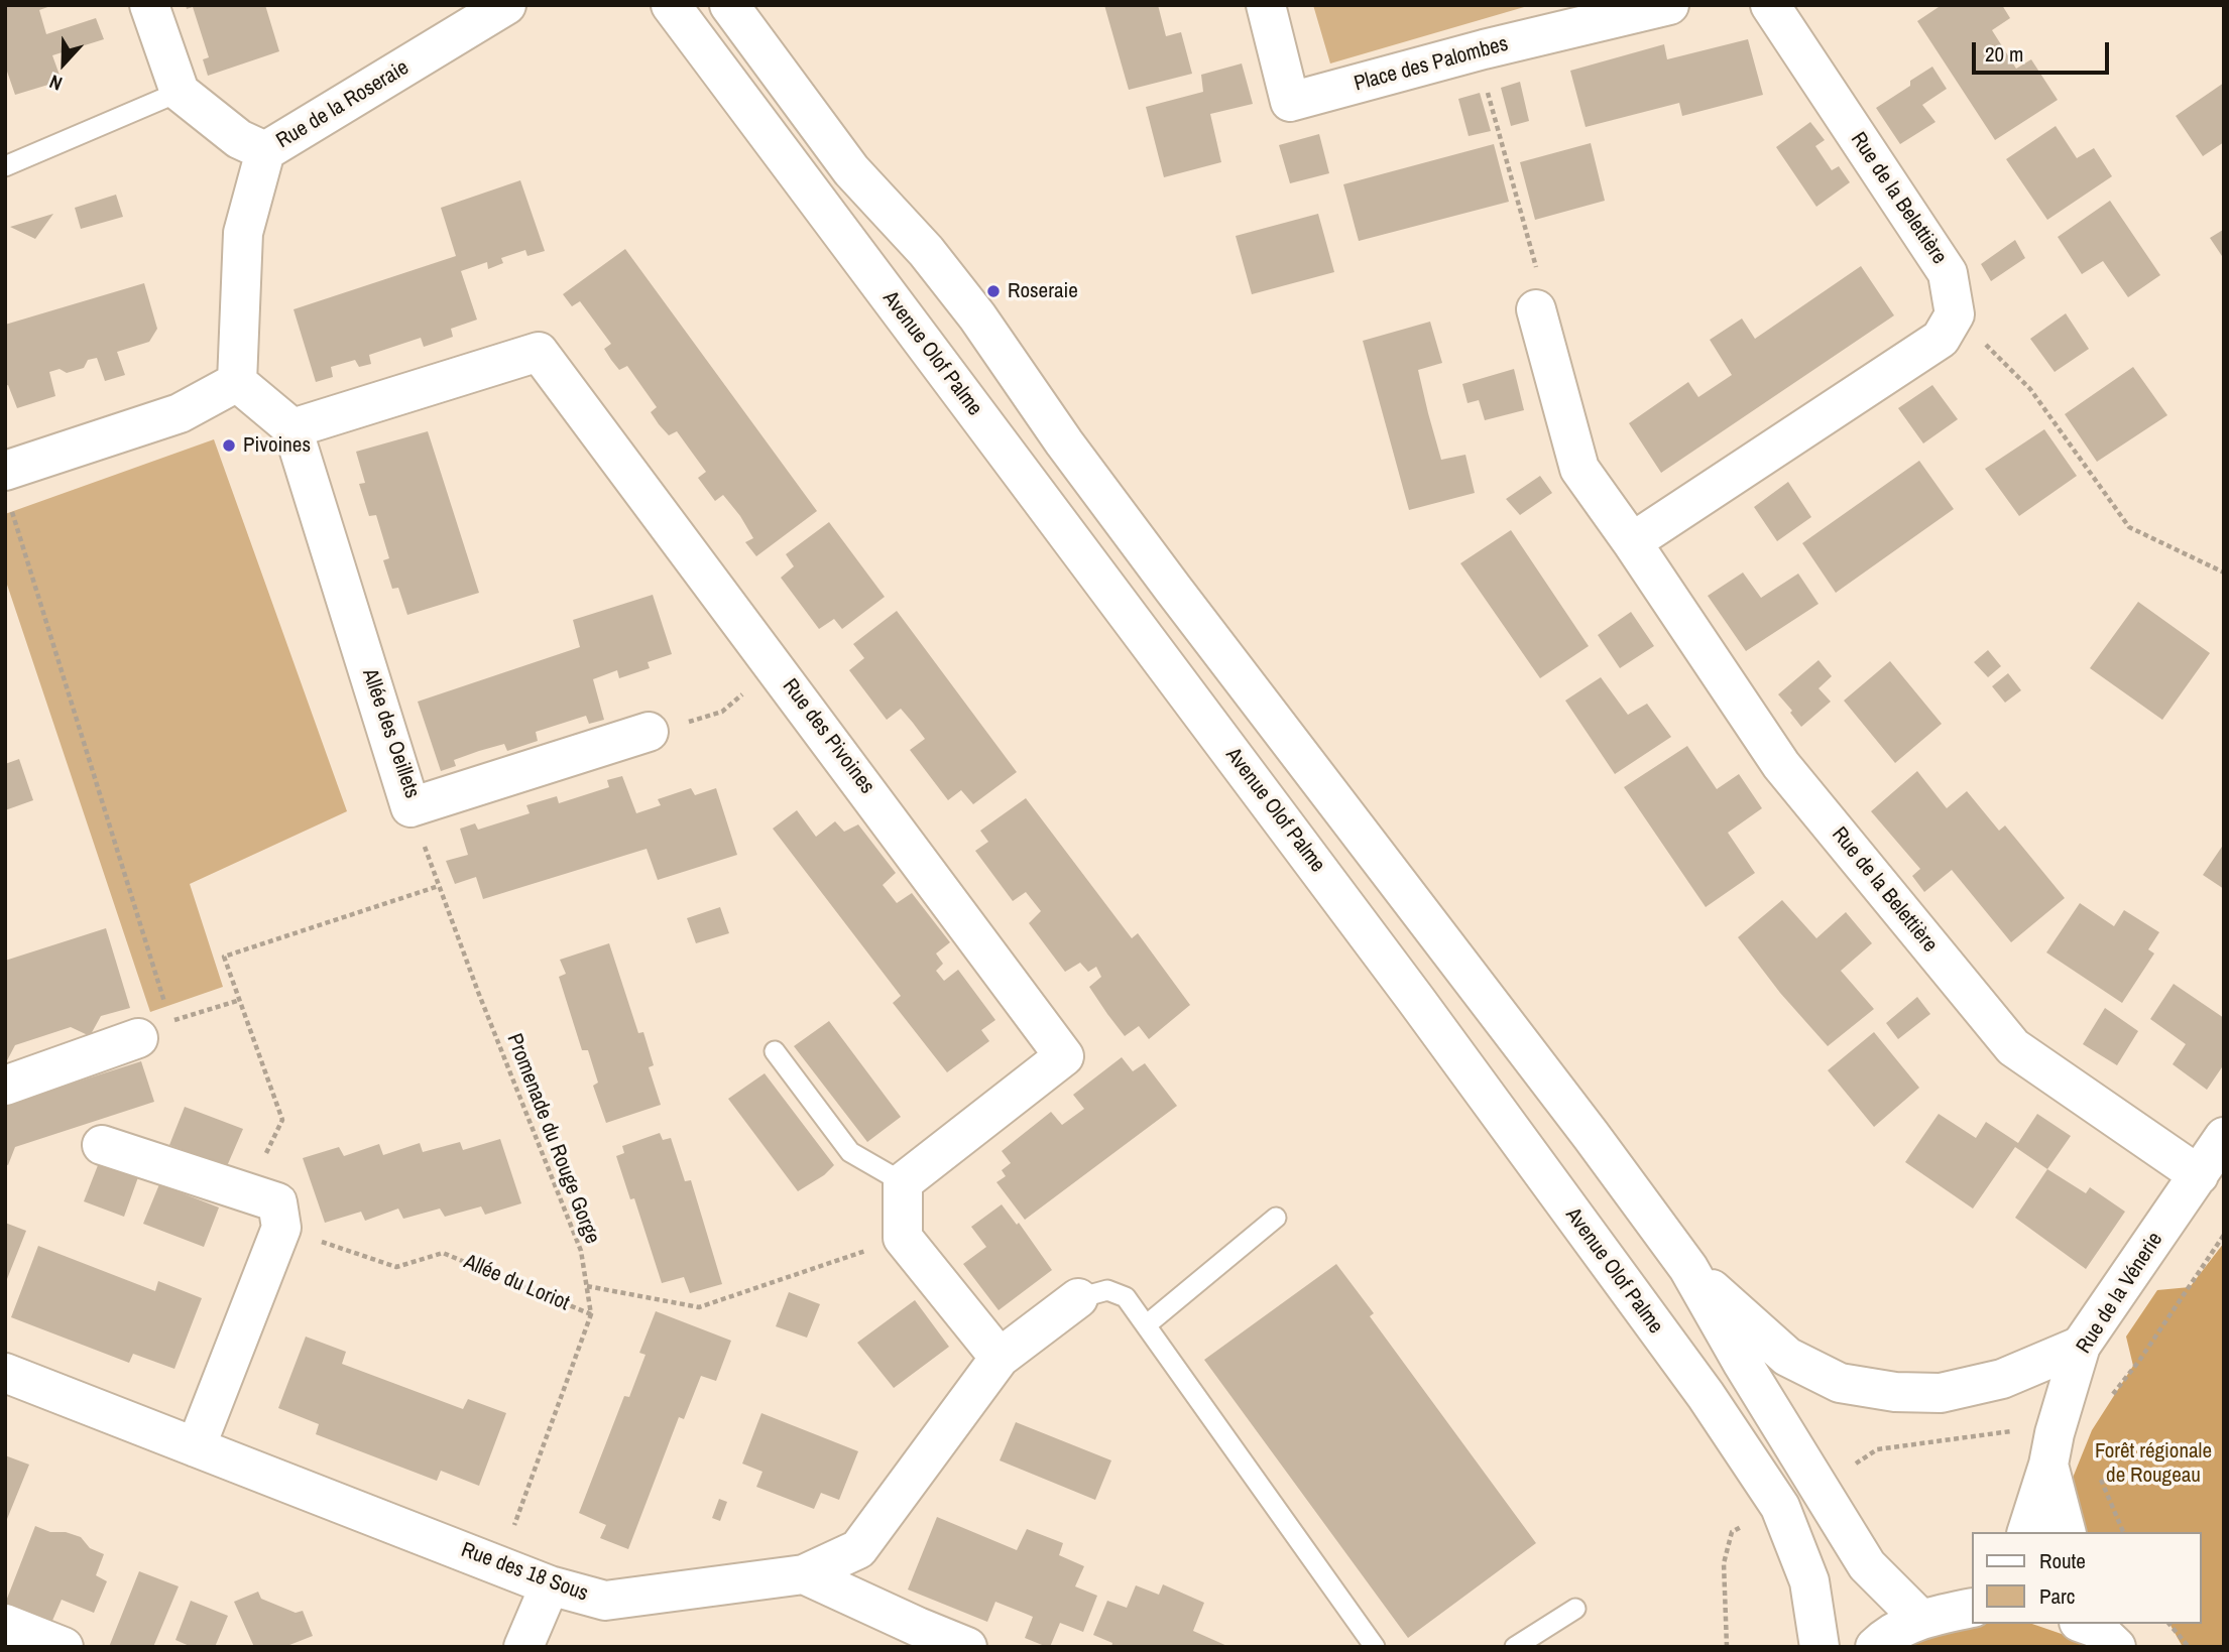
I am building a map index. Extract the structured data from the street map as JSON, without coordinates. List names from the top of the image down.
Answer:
{
  "streets": {
    "street": [
      "Place des Palombes",
      "Rue de la Roseraie",
      "Rue de la Belettière",
      "Avenue Olof Palme",
      "Allée des Oeillets",
      "Rue des Pivoines",
      "Rue de la Vénerie",
      "Rue des 18 Sous"
    ],
    "path": ["Promenade du Rouge Gorge", "Allée du Loriot"]
  },
  "crossings": [
    ["Rue de la Belettière", "Rue de la Vénerie"],
    ["Allée des Oeillets", "Rue des Pivoines"],
    ["Allée des Oeillets", "Promenade du Rouge Gorge"],
    ["Promenade du Rouge Gorge", "Allée du Loriot"],
    ["Promenade du Rouge Gorge", "Rue des 18 Sous"]
  ],
  "parks": ["Forêt régionale de Rougeau"],
  "places": ["Roseraie", "Pivoines"],
  "legend": ["Route", "Parc"],
  "scale_bar": "20 m",
  "north": "bottom"
}
